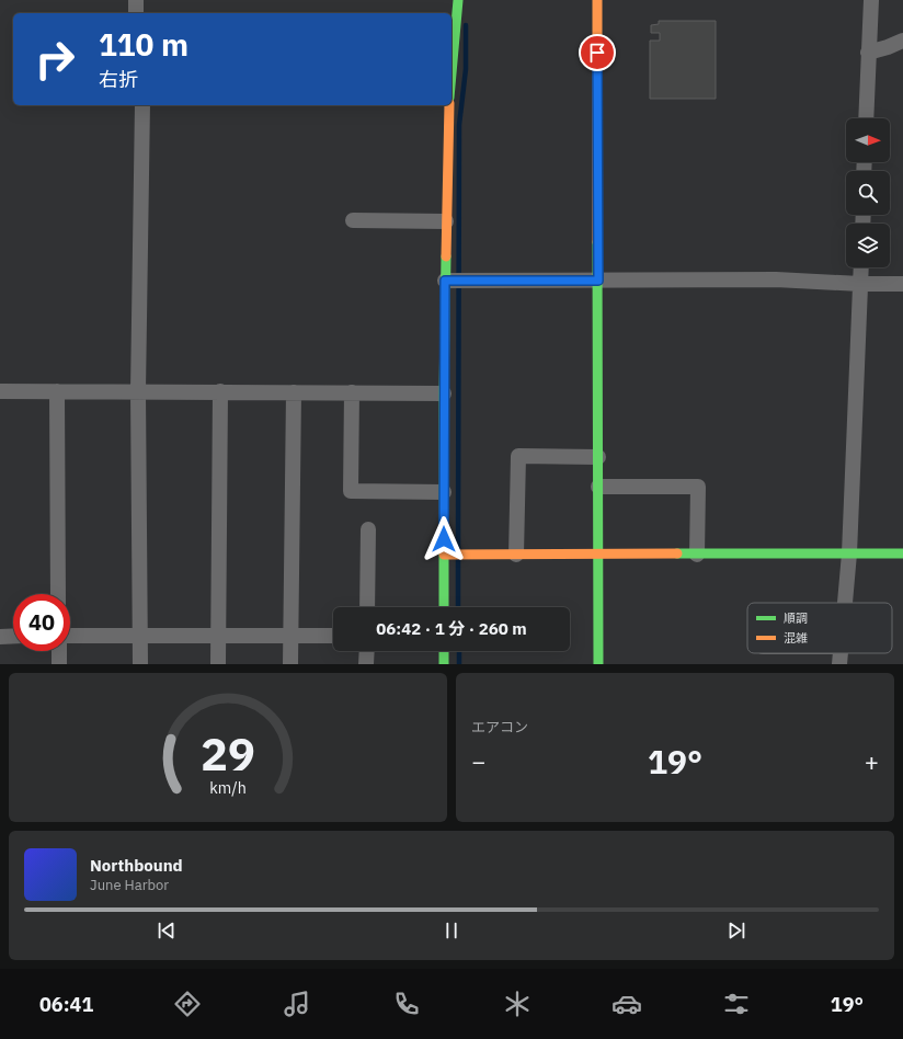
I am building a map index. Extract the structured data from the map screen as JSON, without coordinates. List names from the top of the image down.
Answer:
{
  "legend": ["順調", "混雑"],
  "north": "right",
  "page": {
    "turn": ["110 m", "右折"],
    "limit": "40",
    "trip": "06:42 · 1 分 · 260 m",
    "tile": "エアコン",
    "heat": ["−", "19°", "+"],
    "song": ["Northbound", "June Harbor"],
    "tabs": ["06:41", "19°"],
    "gauge": ["29", "km/h"]
  }
}
